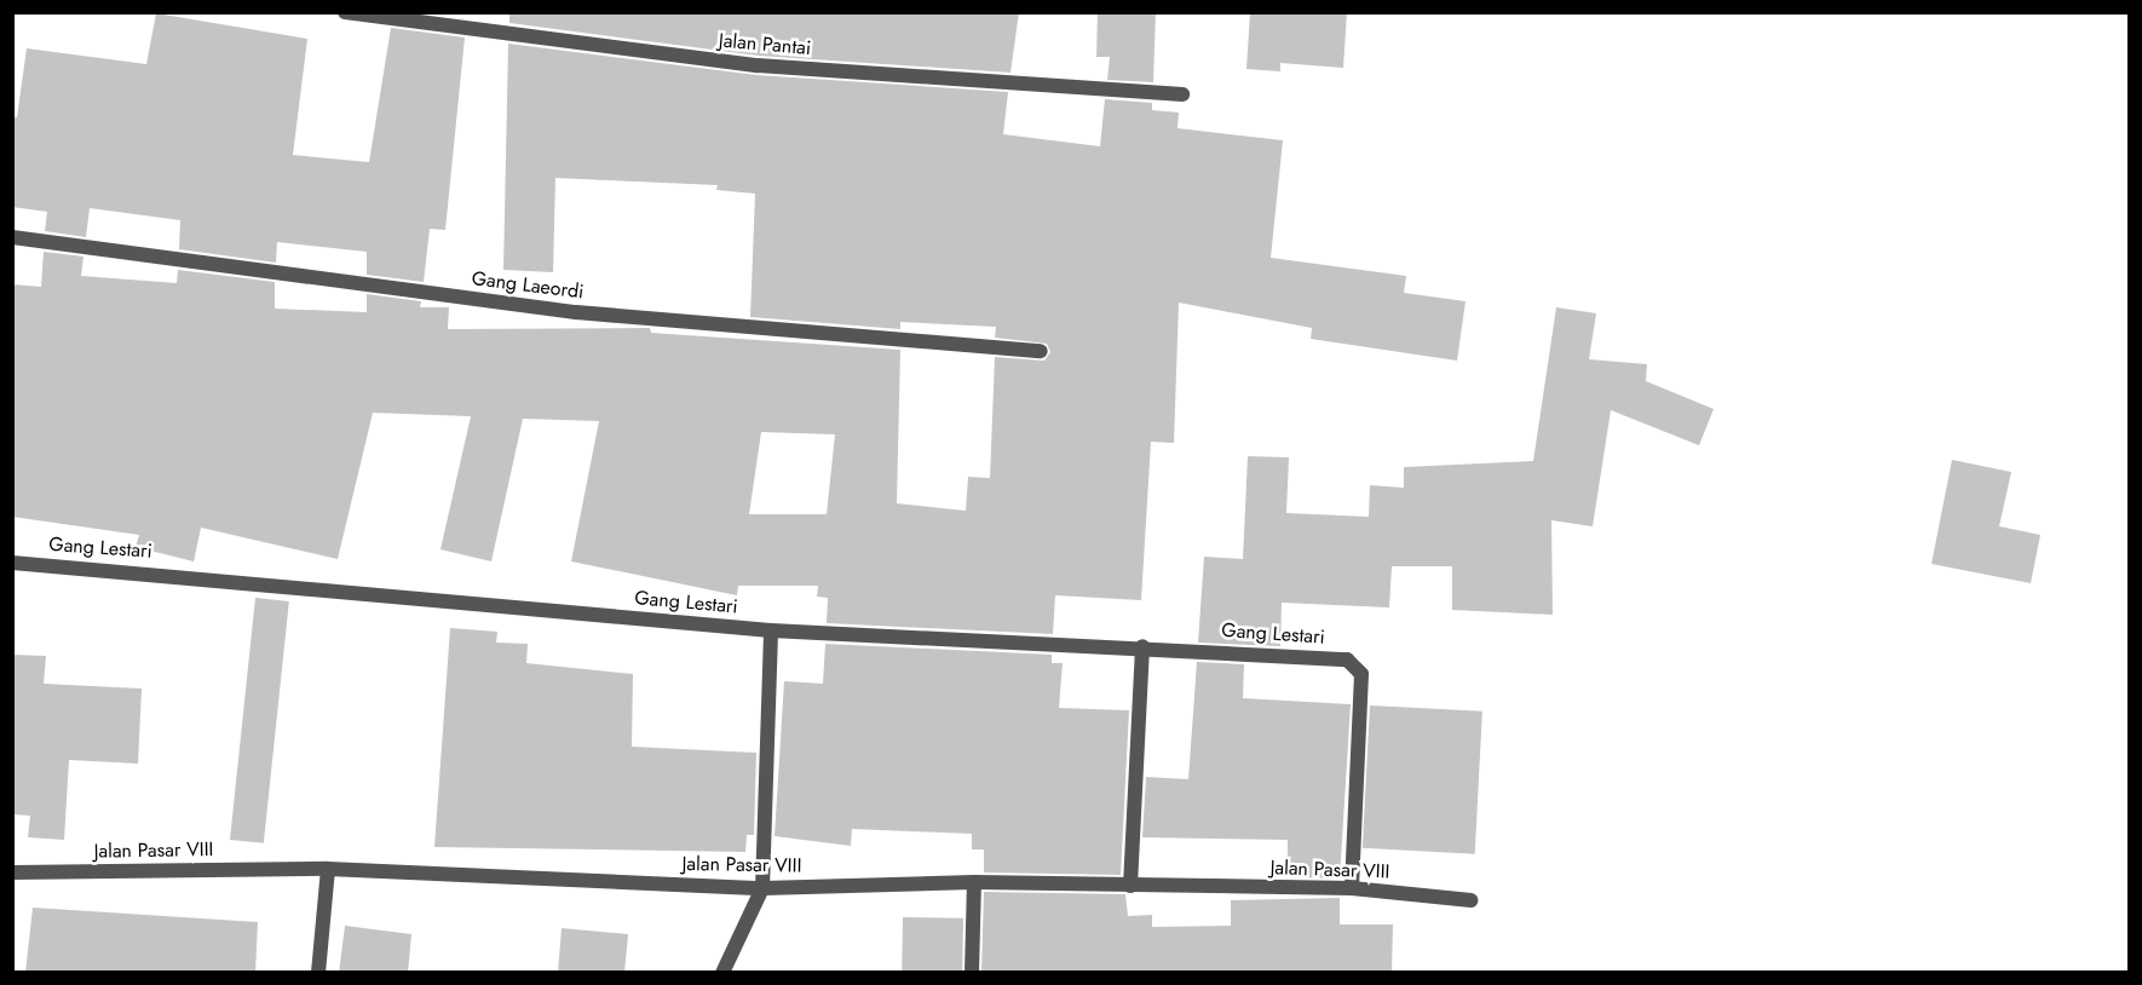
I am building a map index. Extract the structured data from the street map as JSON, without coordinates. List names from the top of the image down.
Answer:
{
  "streets": {
    "street": [
      "Jalan Pantai",
      "Gang Laeordi",
      "Gang Lestari",
      "Jalan Pasar VIII"
    ]
  },
  "crossings": [
    ["Gang Lestari", "Jalan Pasar VIII"]
  ]
}
